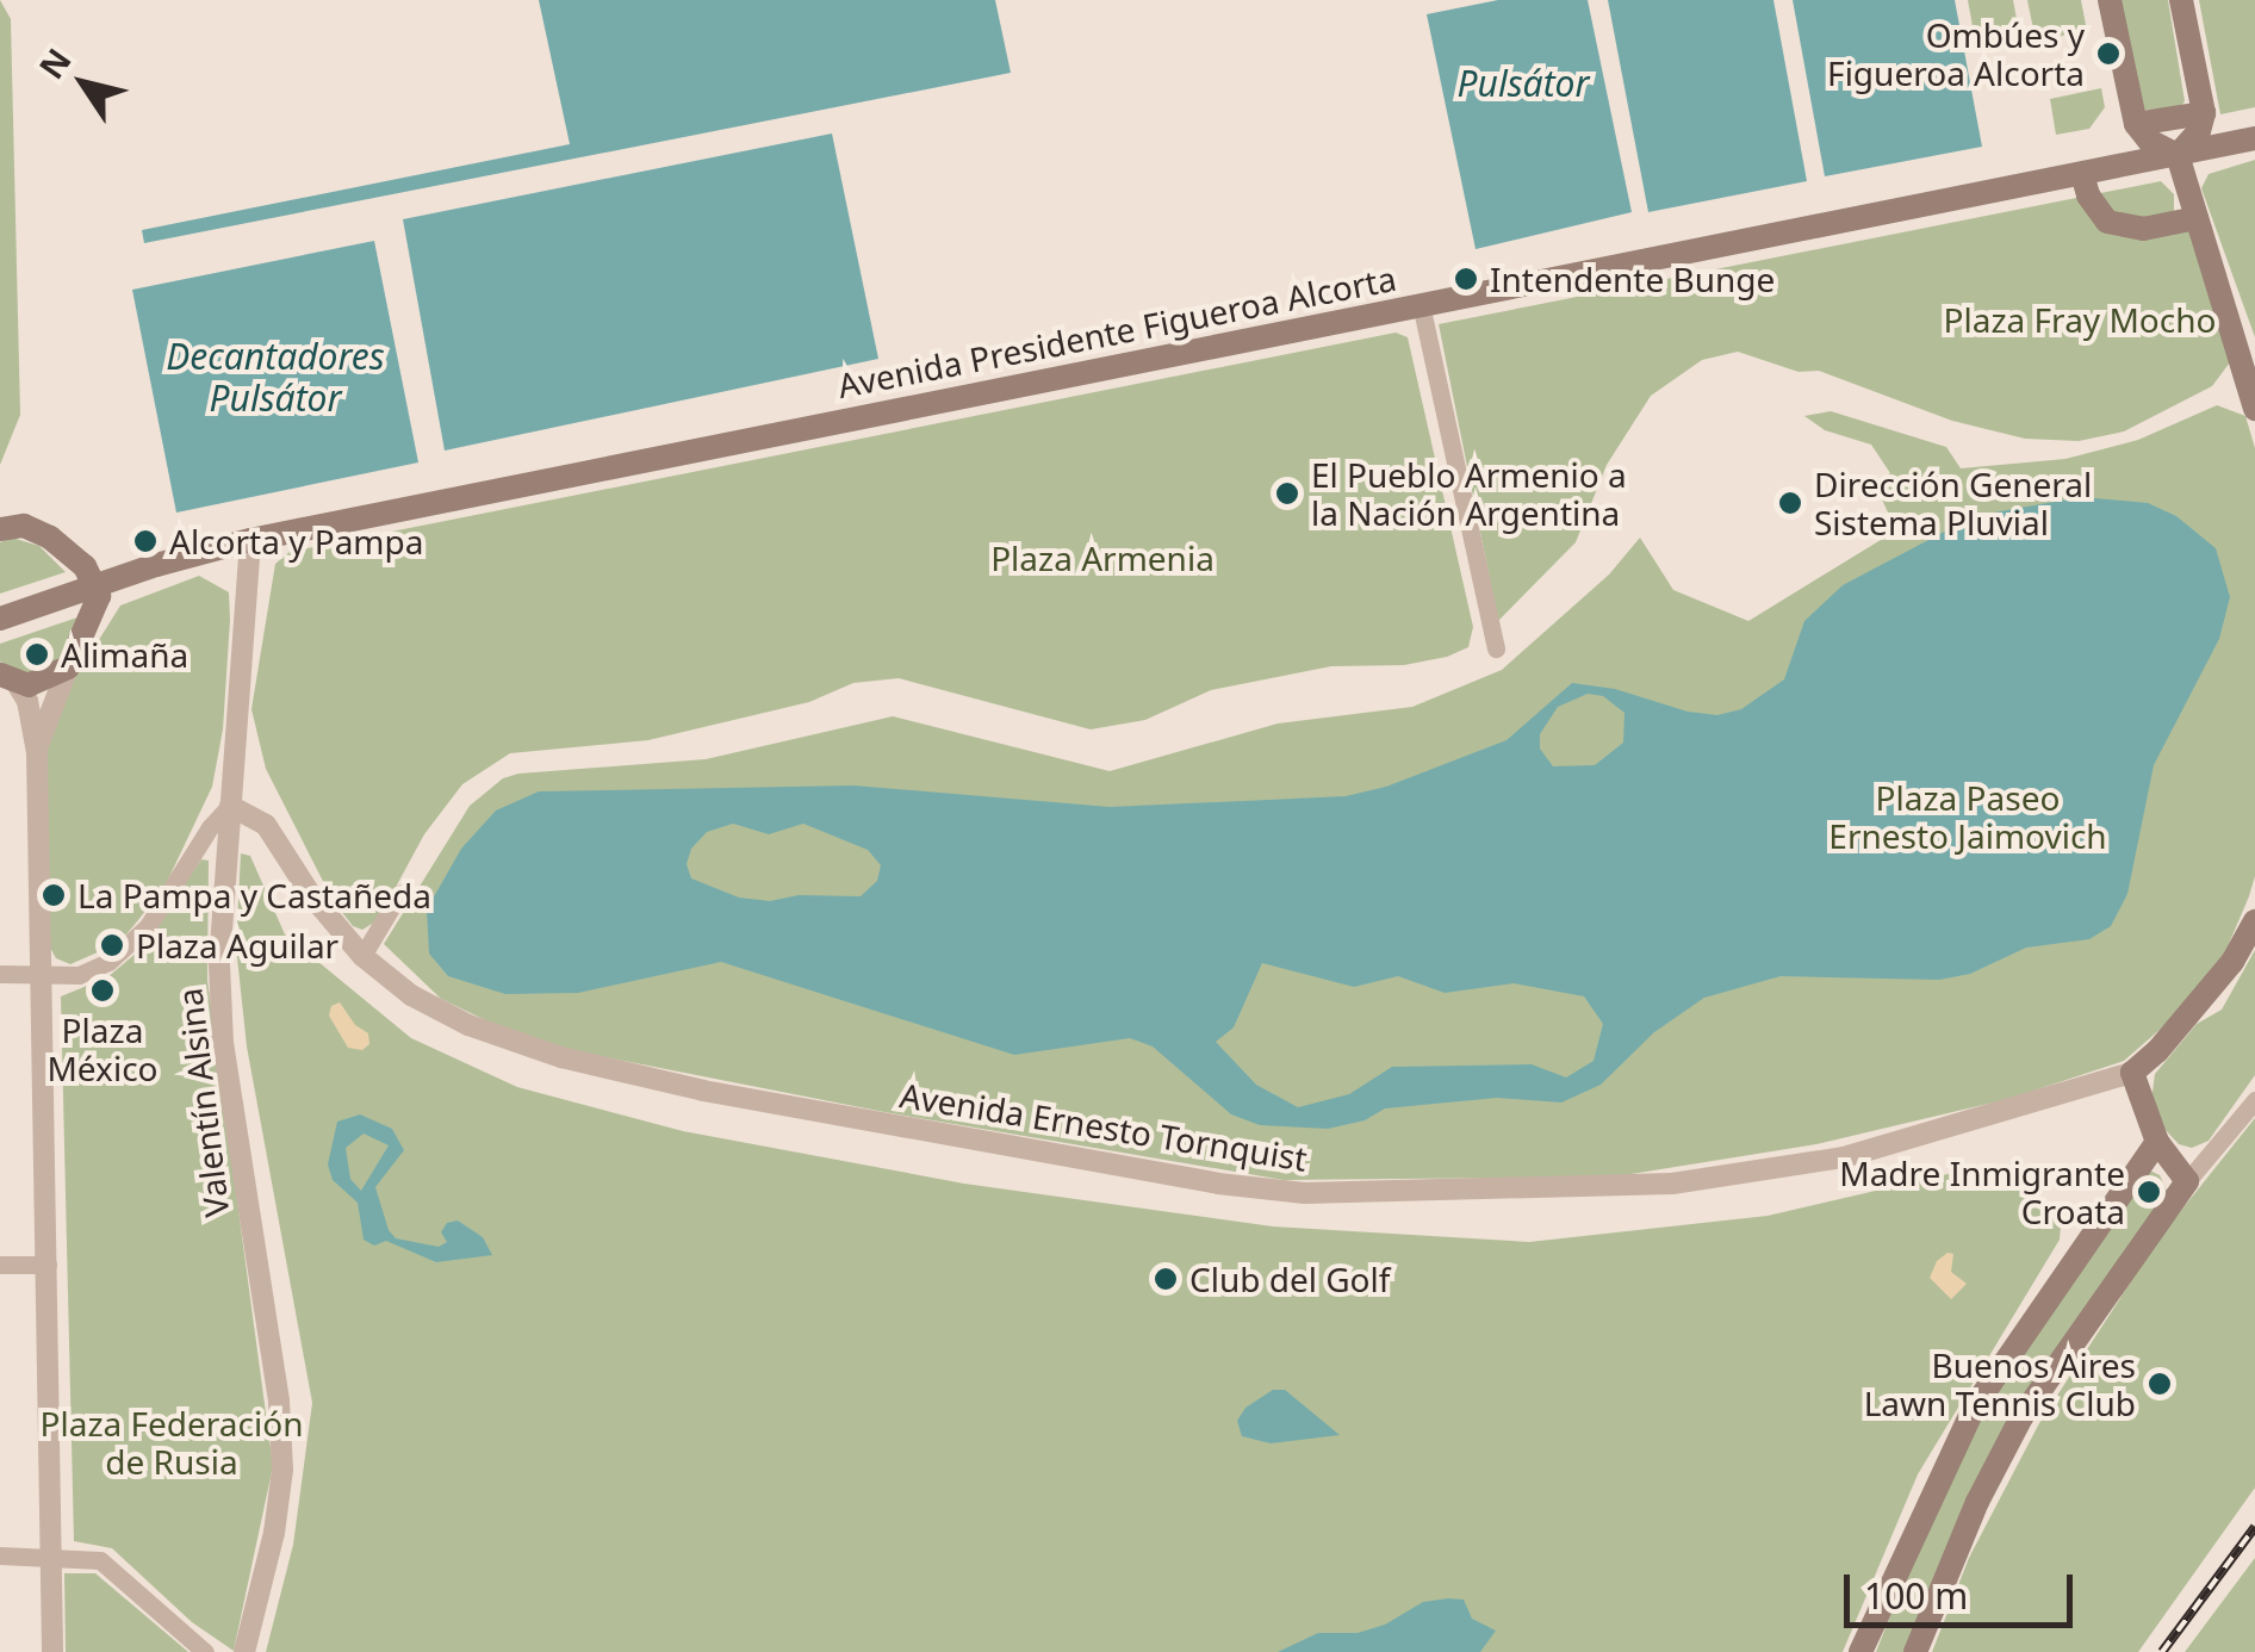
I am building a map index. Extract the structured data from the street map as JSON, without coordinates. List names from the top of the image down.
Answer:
{
  "streets": {
    "main road": ["Avenida Presidente Figueroa Alcorta"],
    "street": ["Valentín Alsina", "Avenida Ernesto Tornquist"]
  },
  "crossings": [
    ["Avenida Presidente Figueroa Alcorta", "Valentín Alsina"],
    ["Valentín Alsina", "Avenida Ernesto Tornquist"]
  ],
  "water": ["Pulsátor", "Decantadores Pulsátor"],
  "parks": [
    "Plaza Fray Mocho",
    "Plaza Armenia",
    "Plaza Paseo Ernesto Jaimovich",
    "Plaza Federación de Rusia"
  ],
  "places": [
    "Ombúes y Figueroa Alcorta",
    "Intendente Bunge",
    "El Pueblo Armenio a la Nación Argentina",
    "Dirección General Sistema Pluvial",
    "Alcorta y Pampa",
    "Alimaña",
    "La Pampa y Castañeda",
    "Plaza Aguilar",
    "Plaza México",
    "Madre Inmigrante Croata",
    "Club del Golf",
    "Buenos Aires Lawn Tennis Club"
  ],
  "scale_bar": "100 m",
  "north": "top left"
}
